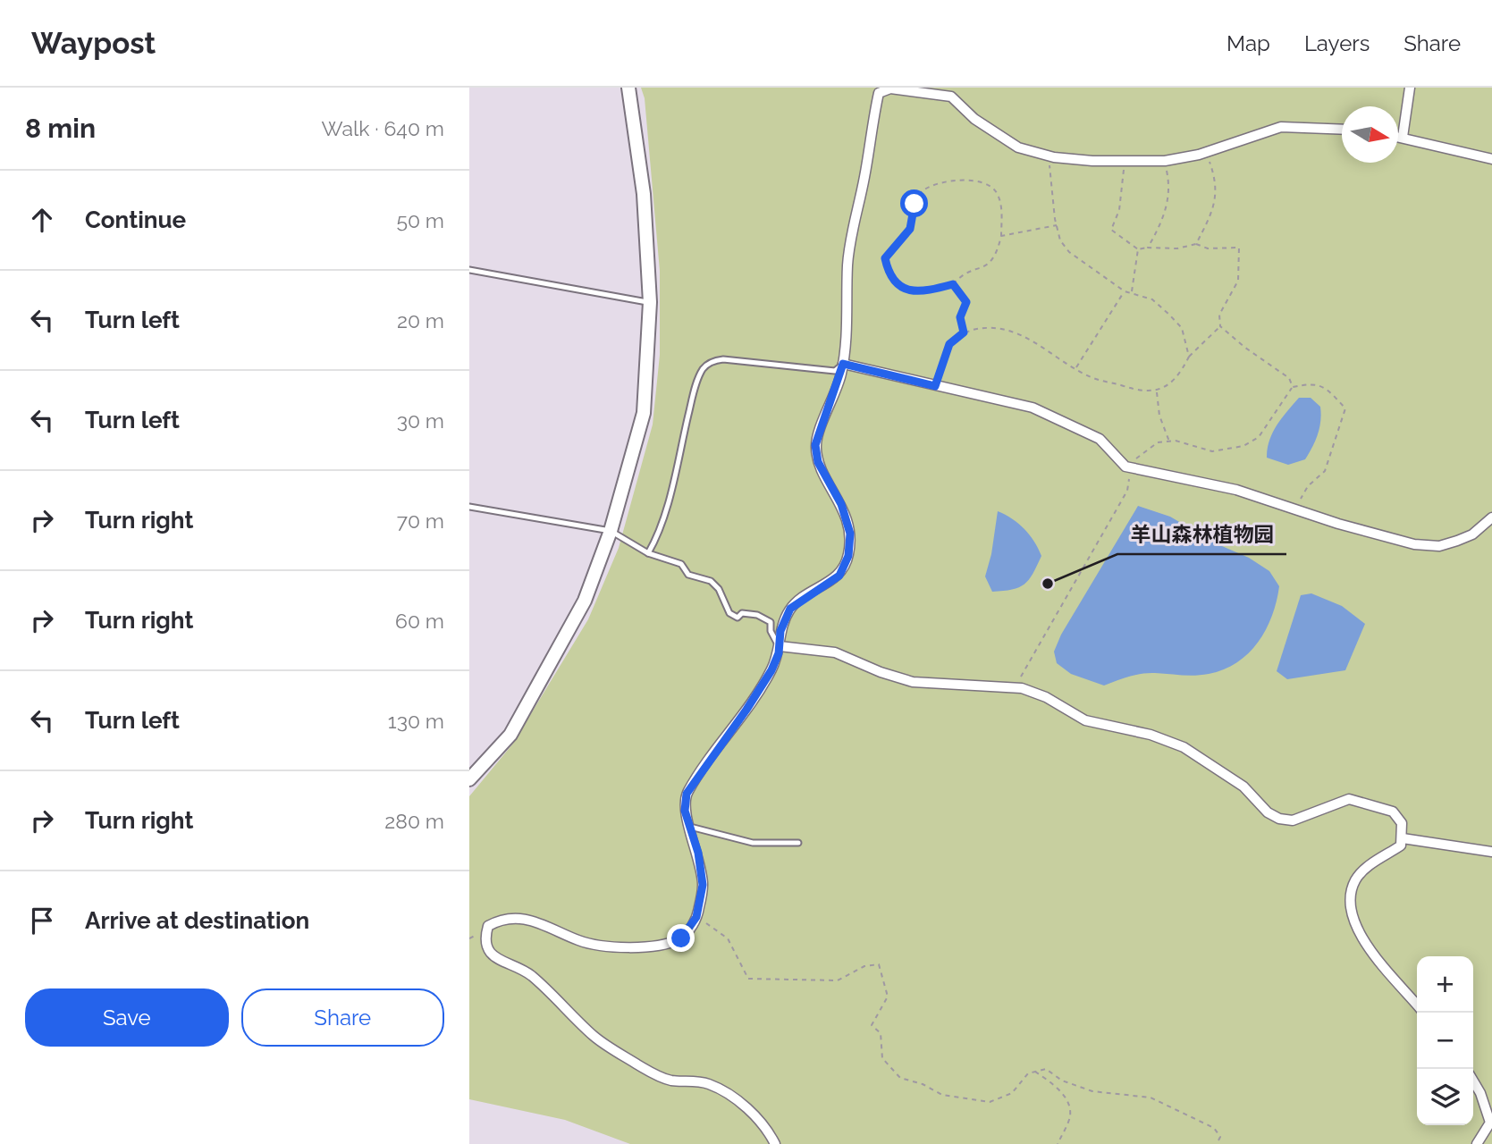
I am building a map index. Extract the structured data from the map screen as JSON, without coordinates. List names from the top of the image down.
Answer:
{
  "places": ["羊山森林植物园"],
  "north": "right",
  "page": {
    "header": "Waypost",
    "nav": ["Map", "Layers", "Share"],
    "heading": ["8 min", "Walk · 640 m"],
    "list": [
      ["Continue", "50 m"],
      ["Turn left", "20 m"],
      ["Turn left", "30 m"],
      ["Turn right", "70 m"],
      ["Turn right", "60 m"],
      ["Turn left", "130 m"],
      ["Turn right", "280 m"],
      "Arrive at destination"
    ],
    "map_buttons": ["+", "−"],
    "buttons": ["Save", "Share"]
  }
}
